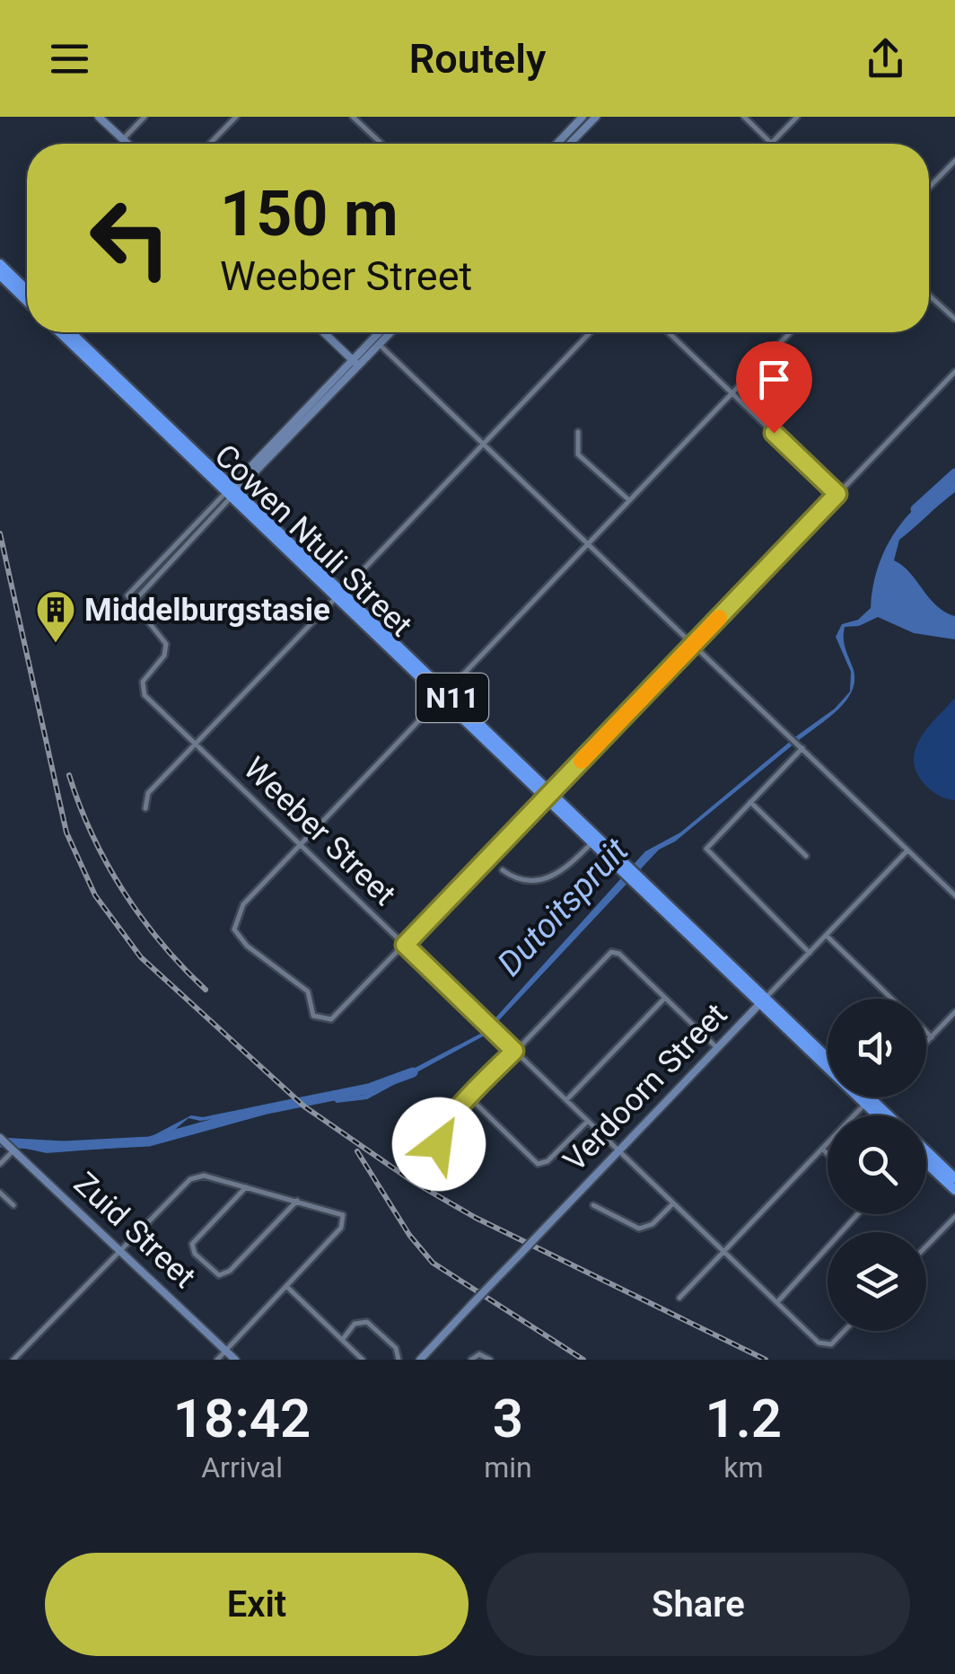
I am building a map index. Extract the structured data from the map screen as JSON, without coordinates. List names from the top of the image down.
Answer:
{
  "streets": {
    "highway": ["Cowen Ntuli Street", "N11"],
    "street": ["Weeber Street", "Verdoorn Street", "Zuid Street"]
  },
  "crossings": [
    ["Cowen Ntuli Street", "Weeber Street"],
    ["Cowen Ntuli Street", "Verdoorn Street"],
    ["Weeber Street", "Verdoorn Street"]
  ],
  "water": ["Dutoitspruit"],
  "places": {
    "building": ["Middelburgstasie"]
  },
  "page": {
    "header": "Routely",
    "turn": ["150 m", "Weeber Street"],
    "eta": [
      "18:42",
      "Arrival",
      "3",
      "min",
      "1.2",
      "km"
    ],
    "buttons": ["Exit", "Share"]
  }
}
